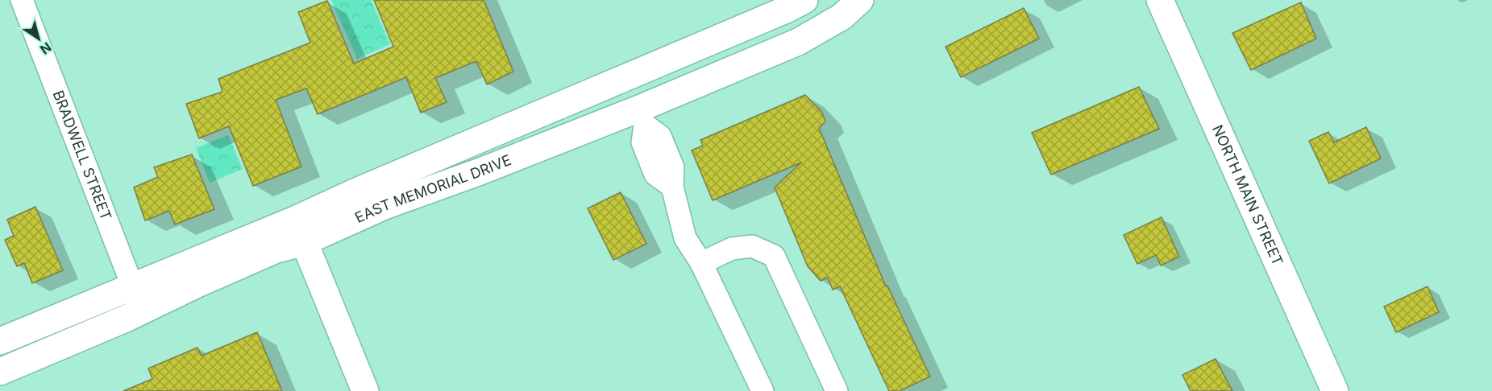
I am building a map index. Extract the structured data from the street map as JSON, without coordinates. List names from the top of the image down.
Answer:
{
  "streets": {
    "main road": ["EAST MEMORIAL DRIVE", "NORTH MAIN STREET"],
    "street": ["BRADWELL STREET"]
  },
  "crossings": [
    ["BRADWELL STREET", "EAST MEMORIAL DRIVE"]
  ],
  "north": "bottom right"
}
